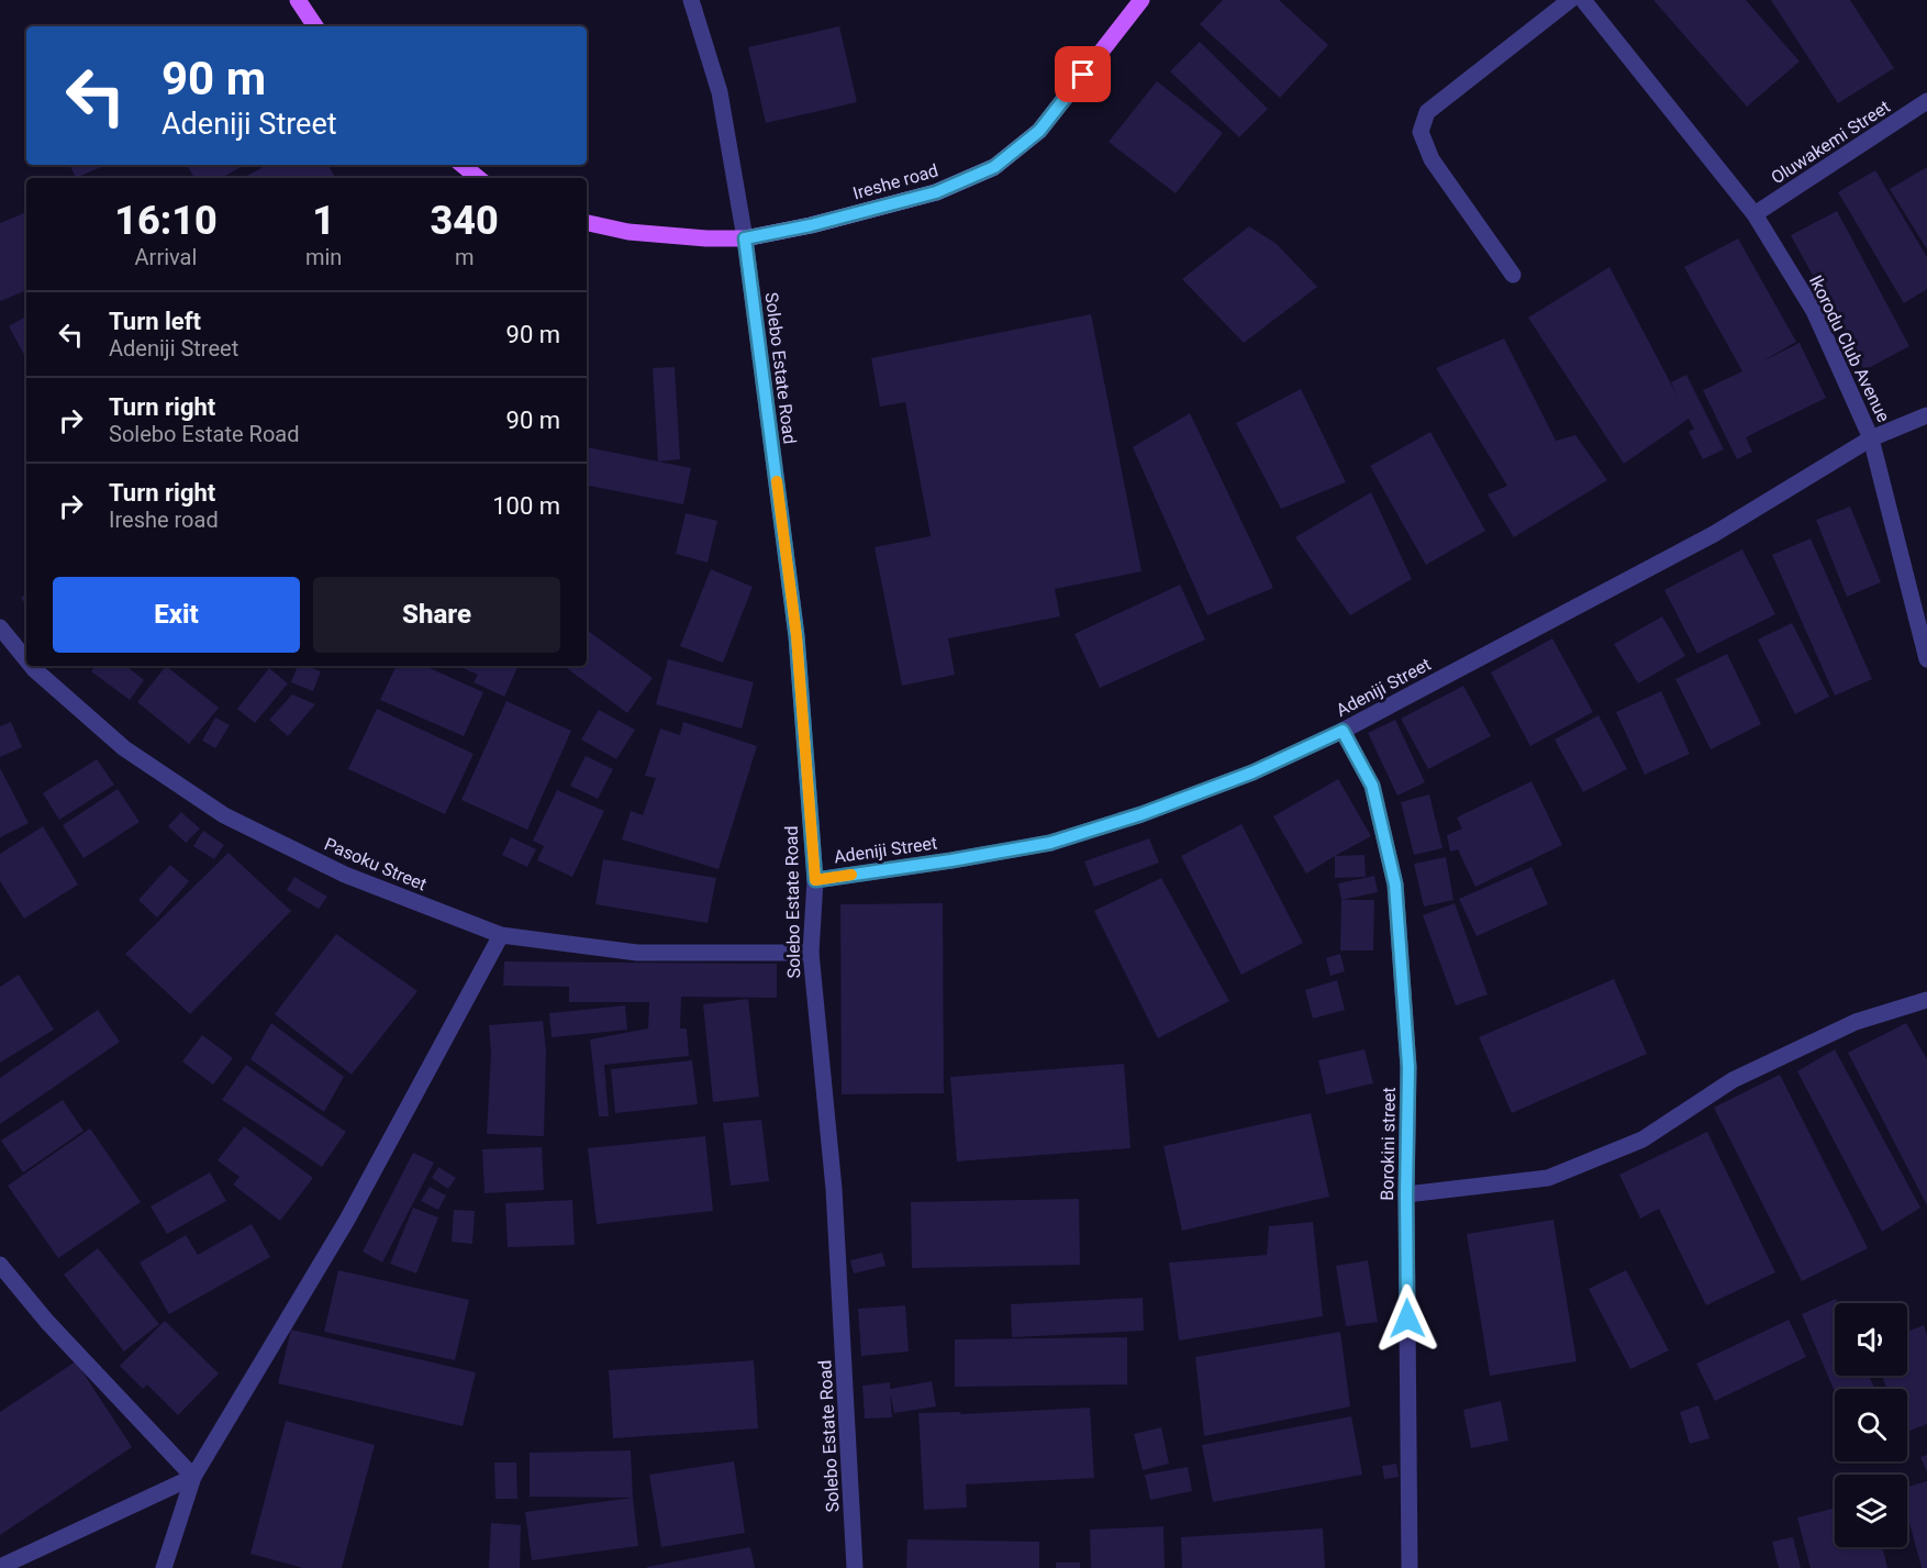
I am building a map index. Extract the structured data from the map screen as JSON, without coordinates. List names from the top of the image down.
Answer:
{
  "streets": {
    "main road": ["Ireshe road"],
    "street": [
      "Oluwakemi Street",
      "Ikorodu Club Avenue",
      "Solebo Estate Road",
      "Adeniji Street",
      "Pasoku Street",
      "Borokini street"
    ]
  },
  "crossings": [
    ["Oluwakemi Street", "Ikorodu Club Avenue"],
    ["Ireshe road", "Solebo Estate Road"],
    ["Ikorodu Club Avenue", "Adeniji Street"],
    ["Solebo Estate Road", "Adeniji Street"],
    ["Solebo Estate Road", "Pasoku Street"],
    ["Adeniji Street", "Borokini street"]
  ],
  "page": {
    "turn": ["90 m", "Adeniji Street"],
    "eta": [
      "16:10",
      "Arrival",
      "1",
      "min",
      "340",
      "m"
    ],
    "list": [
      {
        "name": "Turn left",
        "note": "Adeniji Street",
        "value": "90 m"
      },
      {
        "name": "Turn right",
        "note": "Solebo Estate Road",
        "value": "90 m"
      },
      {
        "name": "Turn right",
        "note": "Ireshe road",
        "value": "100 m"
      }
    ],
    "buttons": ["Exit", "Share"]
  }
}
